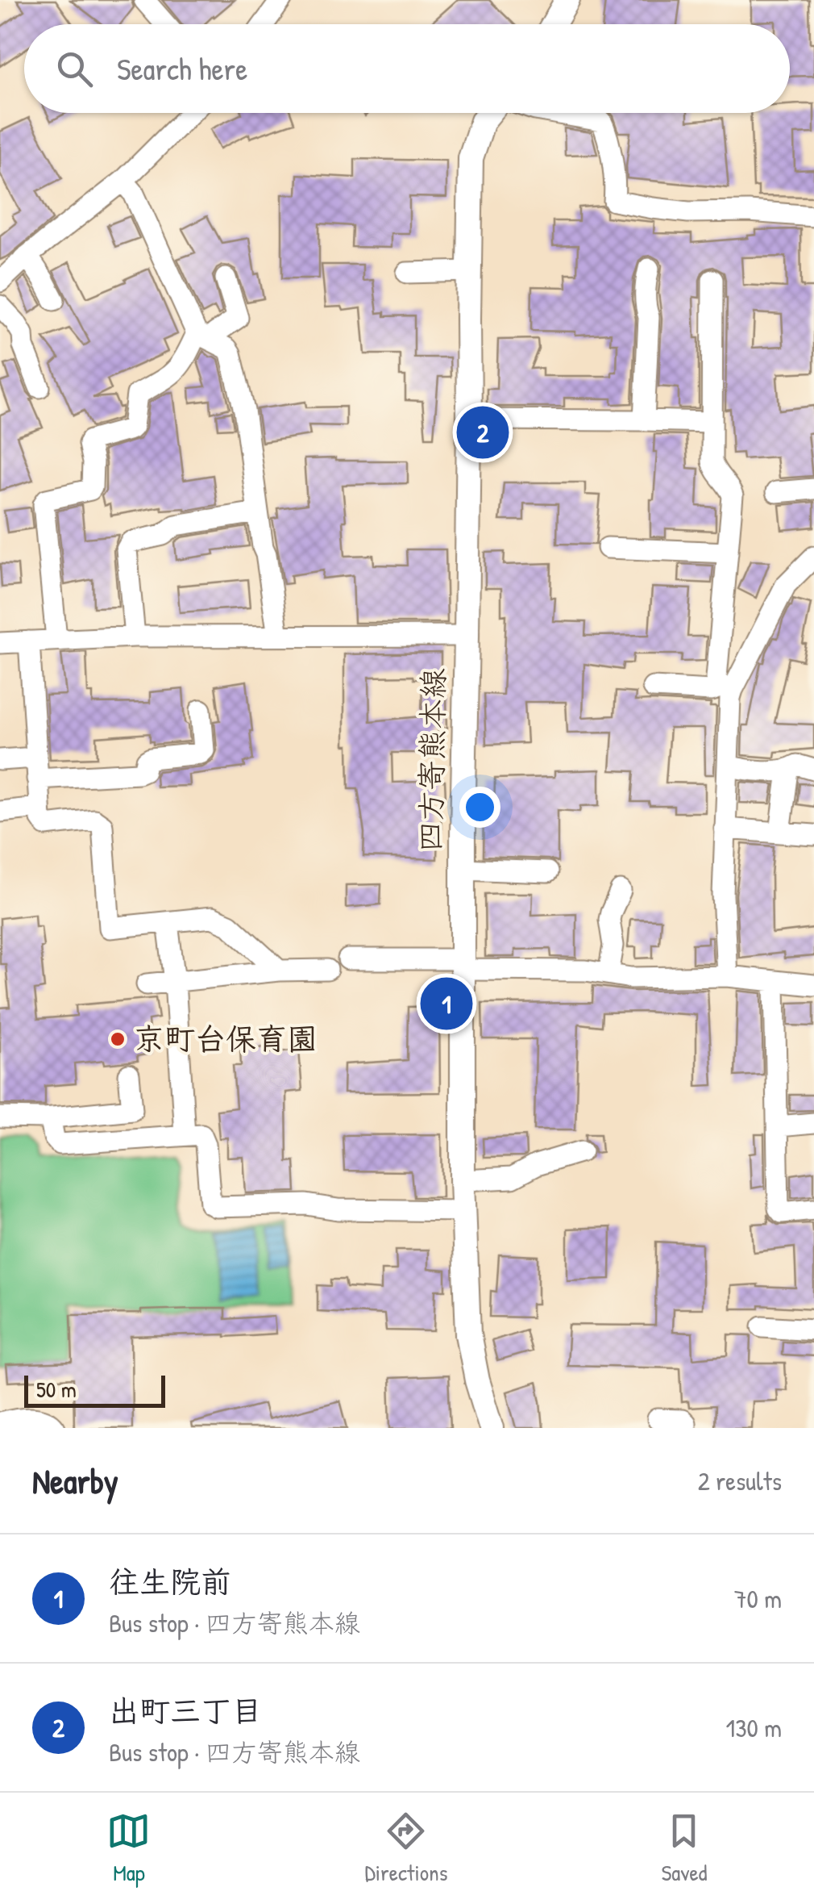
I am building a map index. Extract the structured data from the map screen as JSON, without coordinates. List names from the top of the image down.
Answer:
{
  "streets": {
    "main road": ["四方寄熊本線"]
  },
  "places": ["京町台保育園"],
  "scale_bar": "50 m",
  "page": {
    "search": "Search here",
    "pins": ["2", "1"],
    "scale": "50 m",
    "heading": ["Nearby", "2 results"],
    "list": [
      {
        "mark": "1",
        "name": "往生院前",
        "note": "Bus stop · 四方寄熊本線",
        "value": "70 m"
      },
      {
        "mark": "2",
        "name": "出町三丁目",
        "note": "Bus stop · 四方寄熊本線",
        "value": "130 m"
      }
    ],
    "nav": ["Map", "Directions", "Saved"]
  }
}
